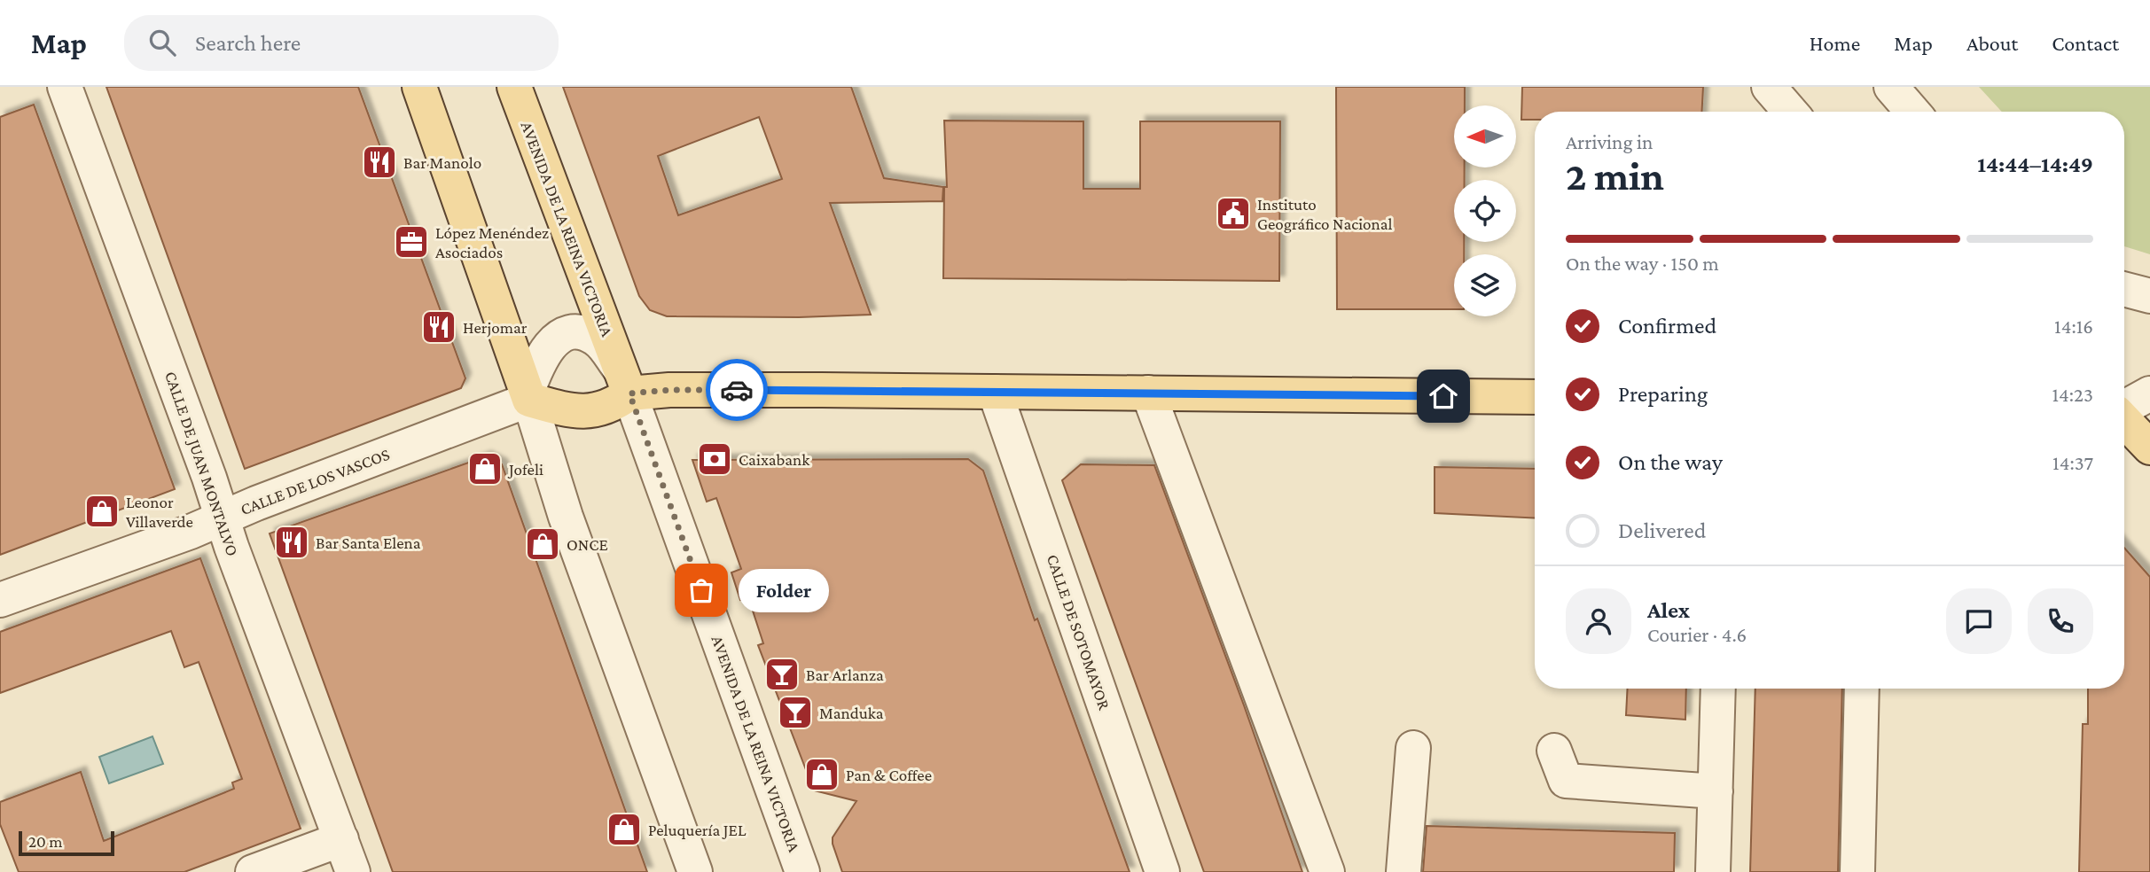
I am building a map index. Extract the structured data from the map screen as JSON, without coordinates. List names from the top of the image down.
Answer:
{
  "streets": {
    "main road": ["AVENIDA DE LA REINA VICTORIA"],
    "street": ["CALLE DE JUAN MONTALVO", "CALLE DE LOS VASCOS", "CALLE DE SOTOMAYOR"]
  },
  "crossings": [
    ["AVENIDA DE LA REINA VICTORIA", "CALLE DE LOS VASCOS"],
    ["CALLE DE JUAN MONTALVO", "CALLE DE LOS VASCOS"]
  ],
  "places": {
    "restaurant": ["Bar Manolo", "Herjomar", "Bar Santa Elena"],
    "public building": ["Instituto Geográfico Nacional"],
    "office": ["López Menéndez Asociados"],
    "bank": ["Caixabank"],
    "shop": [
      "Jofeli",
      "Leonor Villaverde",
      "ONCE",
      "Pan & Coffee",
      "Peluquería JEL"
    ],
    "other": ["Folder"],
    "bar": ["Bar Arlanza", "Manduka"]
  },
  "scale_bar": "20 m",
  "north": "left",
  "page": {
    "header": "Map",
    "search": "Search here",
    "nav": [
      "Home",
      "Map",
      "About",
      "Contact"
    ],
    "heading": ["2 min", "Arriving in", "14:44–14:49"],
    "panel": ["Alex", "Courier · 4.6"],
    "bar": "On the way · 150 m",
    "list": [
      ["Confirmed", "14:16"],
      ["Preparing", "14:23"],
      ["On the way", "14:37"],
      "Delivered"
    ],
    "bubble": "Folder",
    "scale": "20 m"
  }
}
